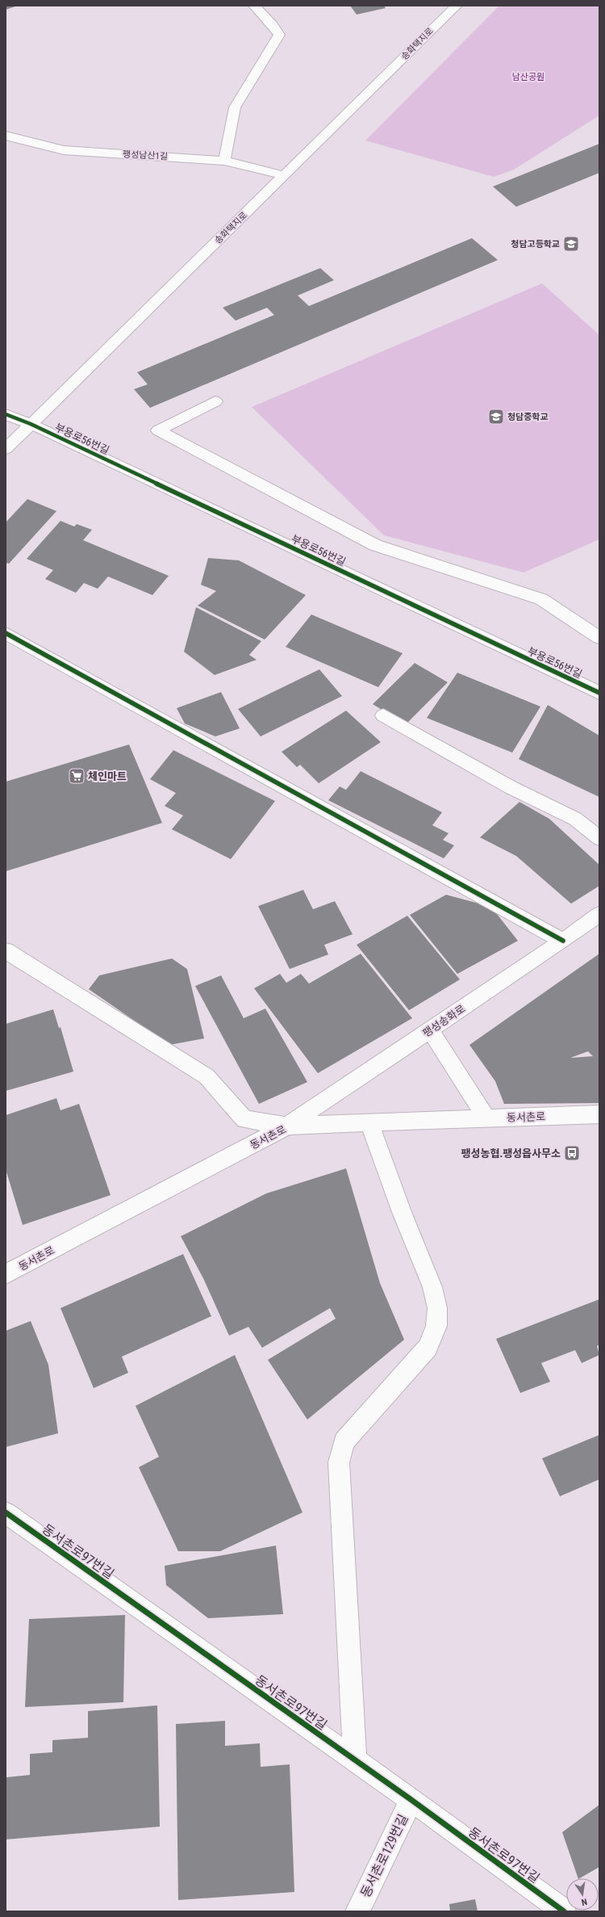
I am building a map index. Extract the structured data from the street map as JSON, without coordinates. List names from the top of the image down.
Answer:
{
  "streets": {
    "street": [
      "송화택지로",
      "팽성남산1길",
      "부용로56번길",
      "팽성송화로",
      "동서촌로",
      "동서촌로97번길",
      "동서촌로129번길"
    ]
  },
  "crossings": [
    ["송화택지로", "팽성남산1길"],
    ["송화택지로", "부용로56번길"],
    ["팽성송화로", "동서촌로"],
    ["동서촌로97번길", "동서촌로129번길"]
  ],
  "parks": ["남산공원"],
  "places": {
    "school or university": ["청담고등학교", "청담중학교"],
    "supermarket": ["체인마트"],
    "bus stop": ["팽성농협.팽성읍사무소"]
  },
  "north": "bottom"
}
